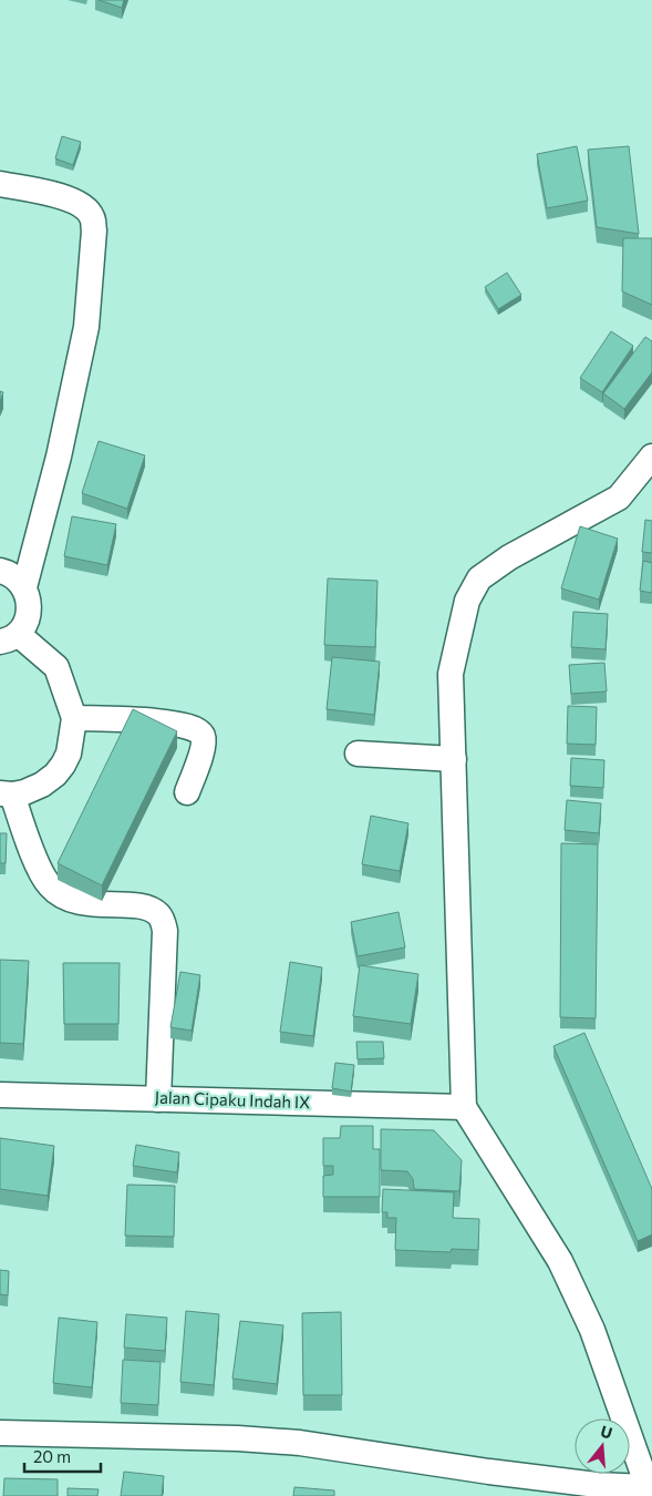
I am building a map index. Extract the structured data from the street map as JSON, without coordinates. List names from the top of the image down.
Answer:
{
  "streets": {
    "street": ["Jalan Cipaku Indah IX"]
  },
  "scale_bar": "20 m",
  "north": "top"
}
